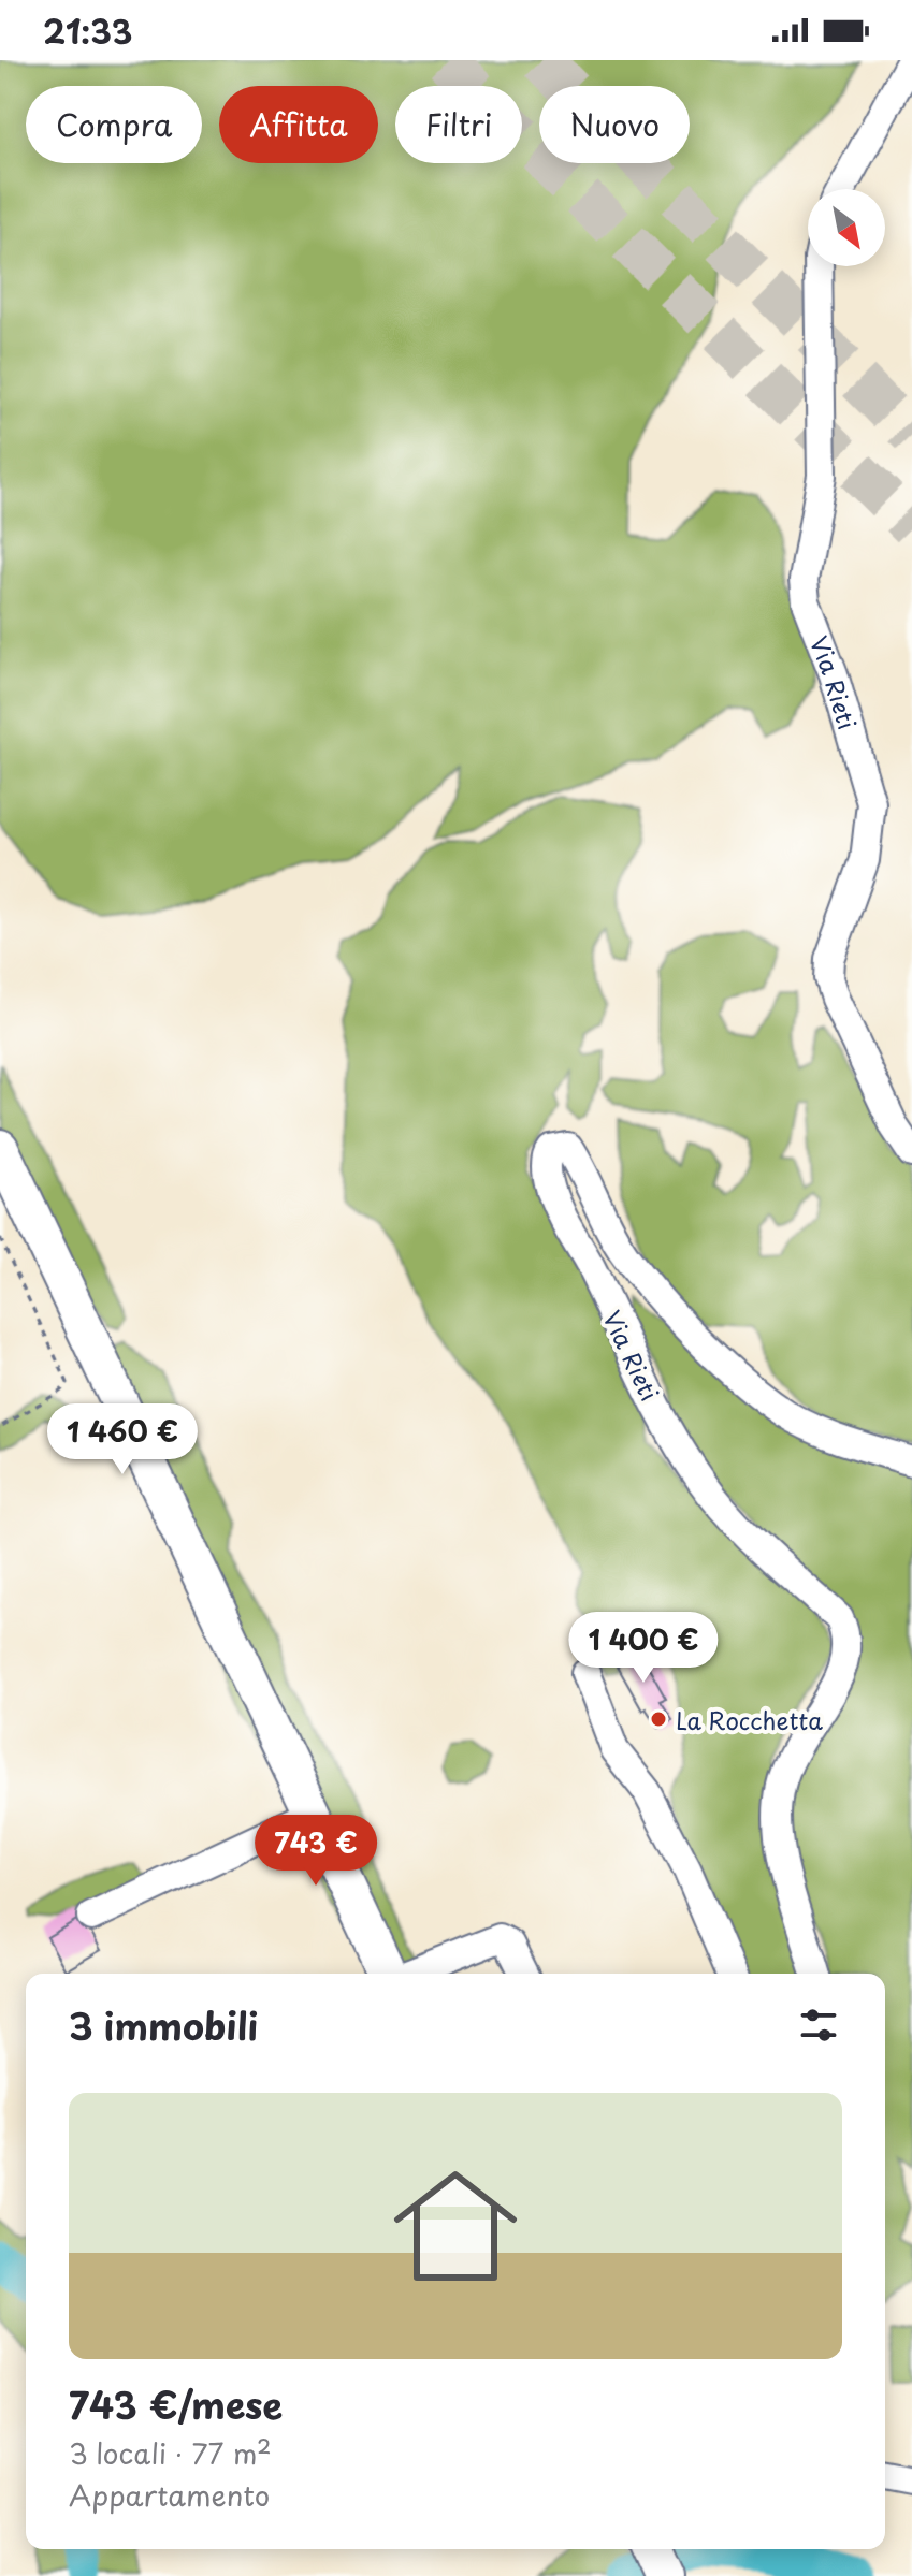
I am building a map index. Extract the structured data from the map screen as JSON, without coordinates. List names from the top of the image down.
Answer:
{
  "streets": {
    "street": ["Via Rieti"]
  },
  "places": ["La Rocchetta"],
  "north": "bottom right",
  "page": {
    "status": "21:33",
    "chip": [
      "Compra",
      "Affitta",
      "Filtri",
      "Nuovo"
    ],
    "price": ["1 460 €", "1 400 €", "743 €"],
    "heading": "3 immobili",
    "list": [
      {
        "name": "743 €/mese",
        "note": "3 locali · 77 m² · Appartamento"
      }
    ]
  }
}
